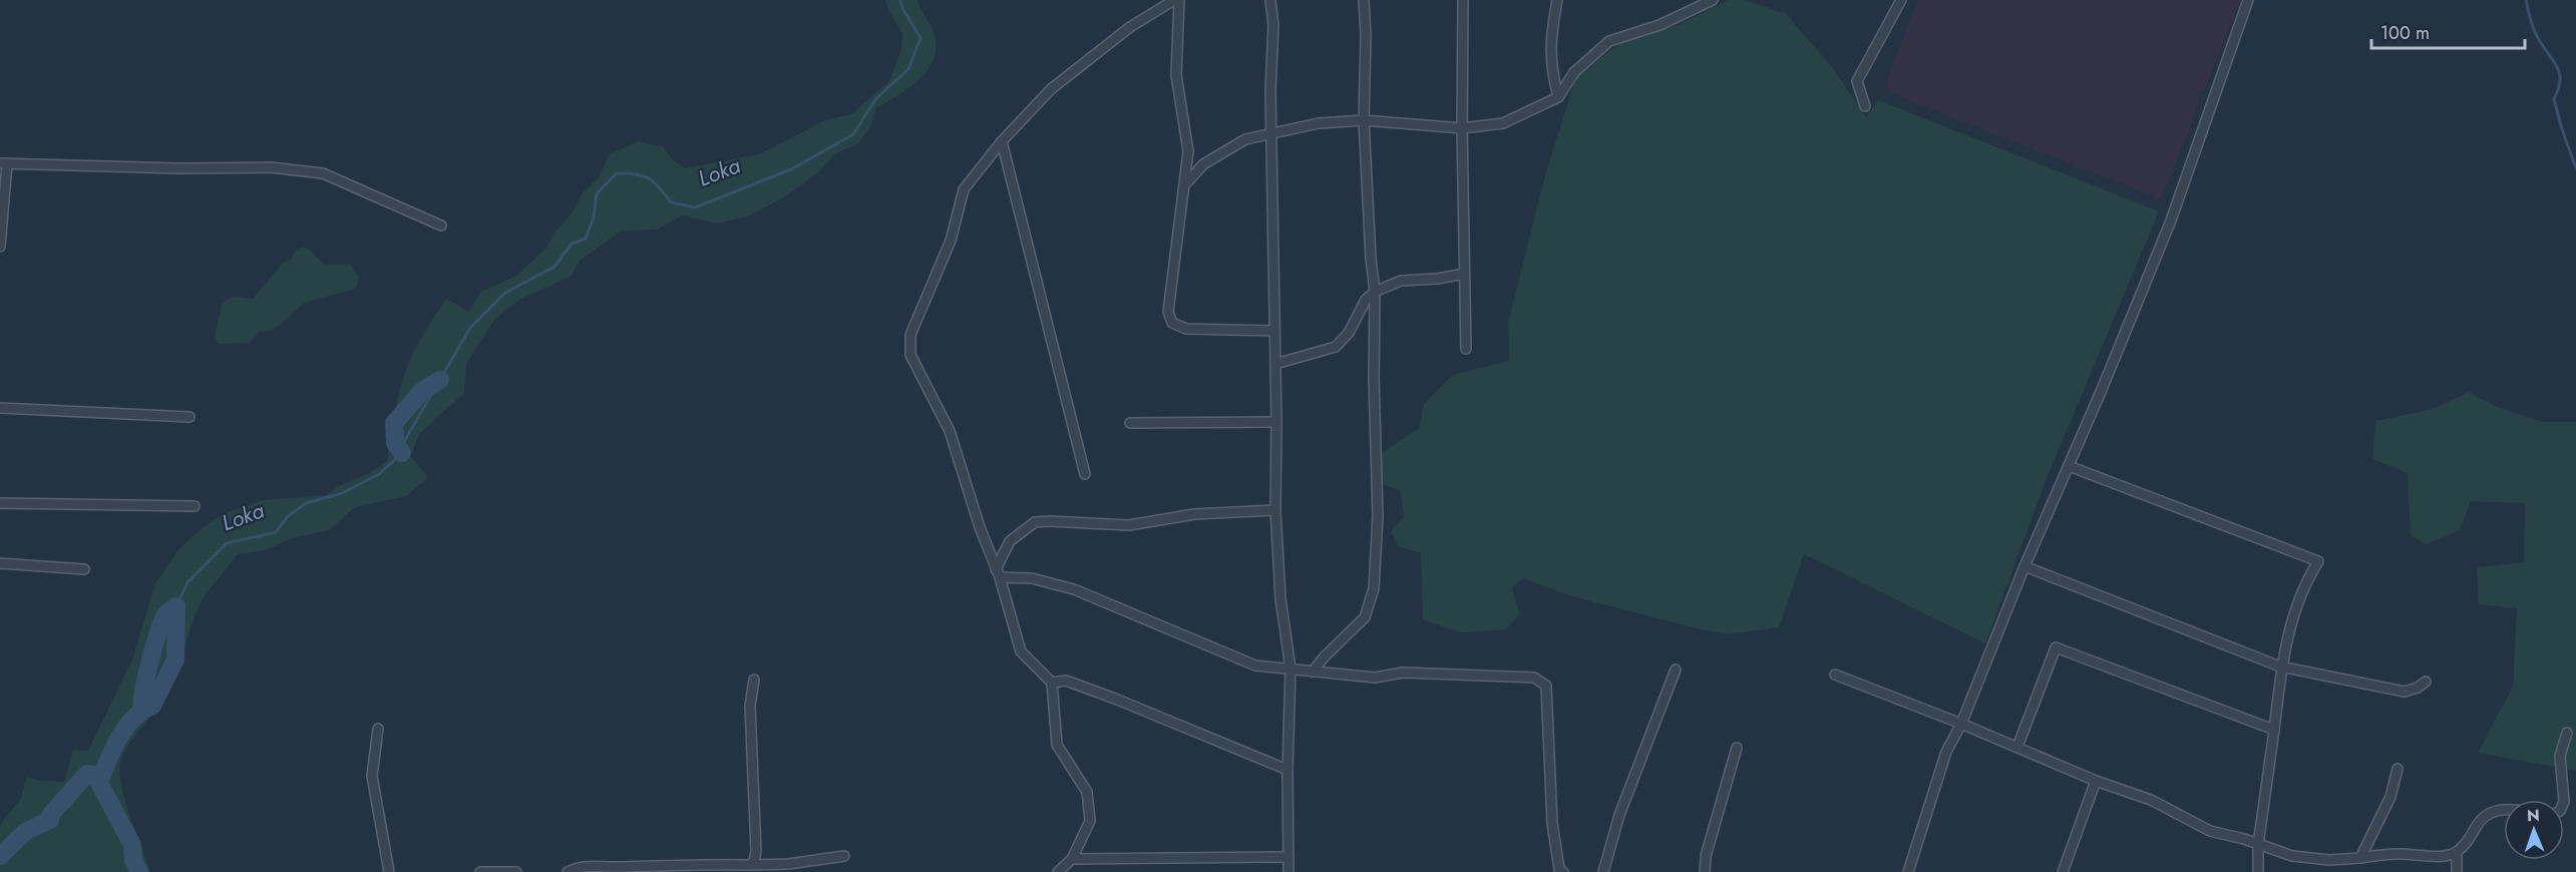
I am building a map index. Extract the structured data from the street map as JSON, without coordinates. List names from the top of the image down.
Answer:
{
  "water": ["Loka"],
  "scale_bar": "100 m",
  "north": "top"
}
